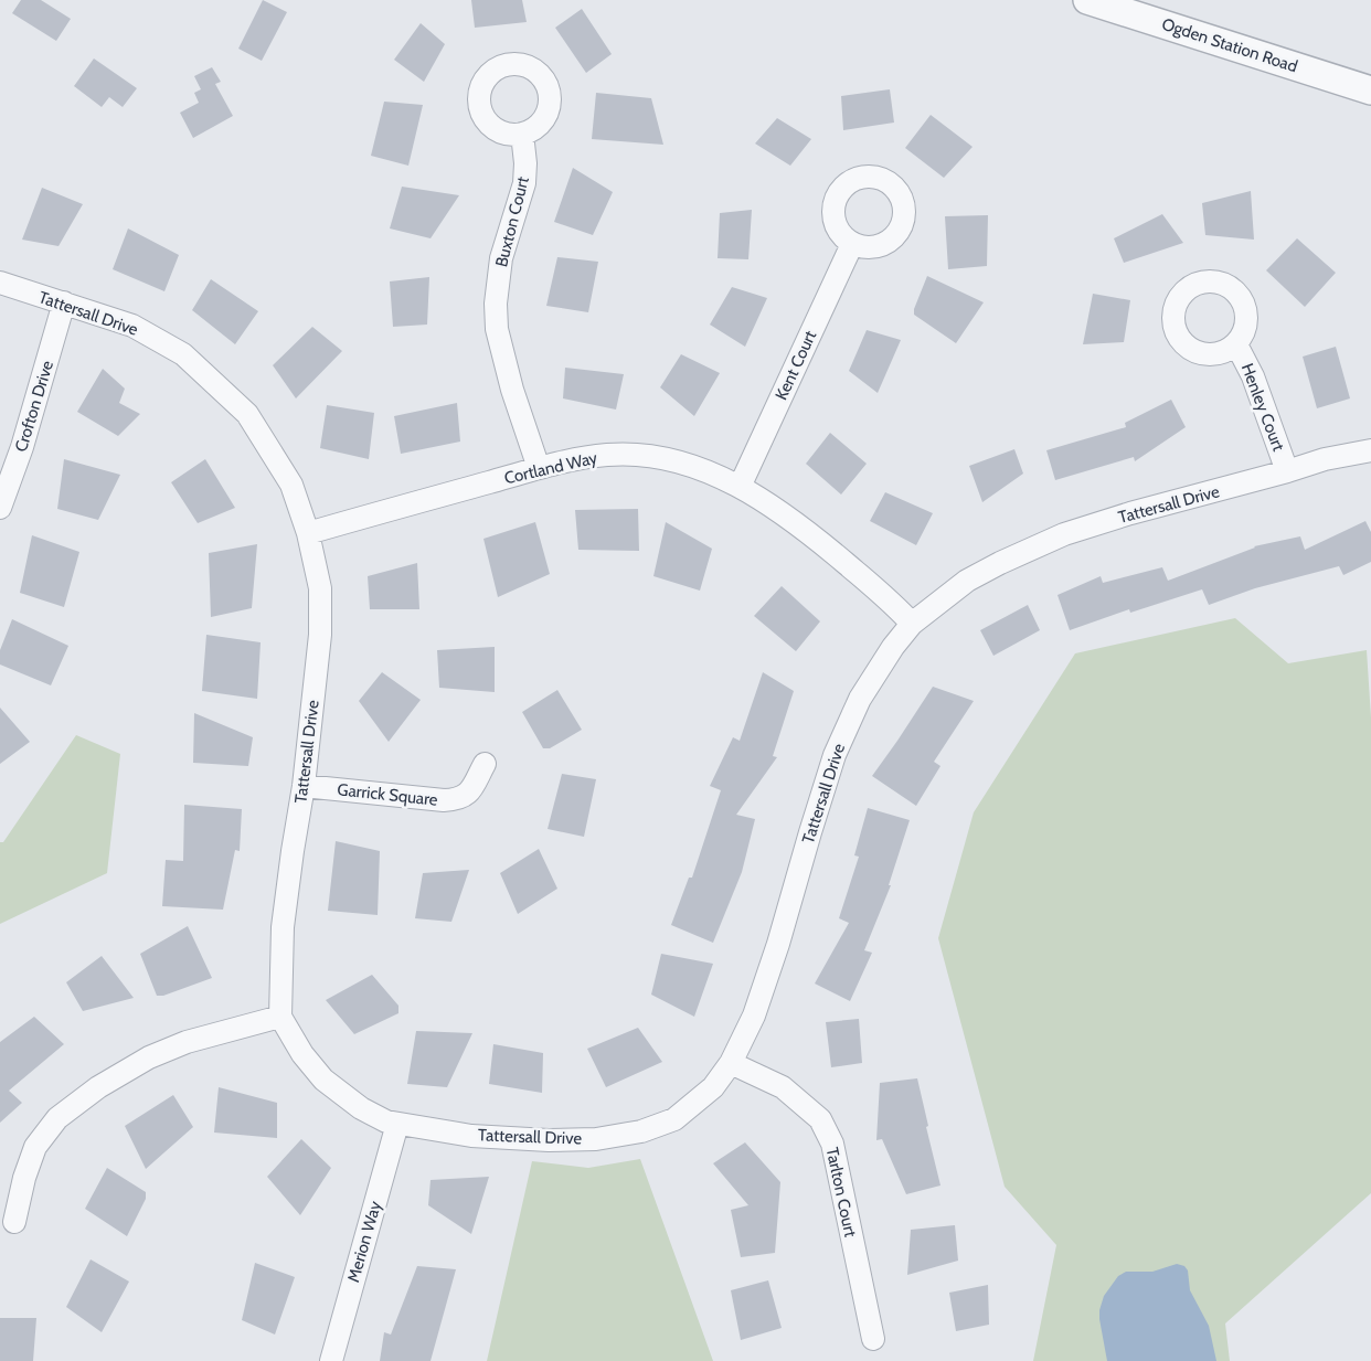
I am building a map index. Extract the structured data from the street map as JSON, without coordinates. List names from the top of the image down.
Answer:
{
  "streets": {
    "street": [
      "Ogden Station Road",
      "Buxton Court",
      "Tattersall Drive",
      "Kent Court",
      "Crofton Drive",
      "Henley Court",
      "Cortland Way",
      "Garrick Square",
      "Tarlton Court",
      "Merion Way"
    ]
  },
  "crossings": [
    ["Buxton Court", "Cortland Way"],
    ["Tattersall Drive", "Crofton Drive"],
    ["Tattersall Drive", "Henley Court"],
    ["Tattersall Drive", "Cortland Way"],
    ["Tattersall Drive", "Garrick Square"],
    ["Tattersall Drive", "Tarlton Court"],
    ["Tattersall Drive", "Merion Way"],
    ["Kent Court", "Cortland Way"]
  ]
}
